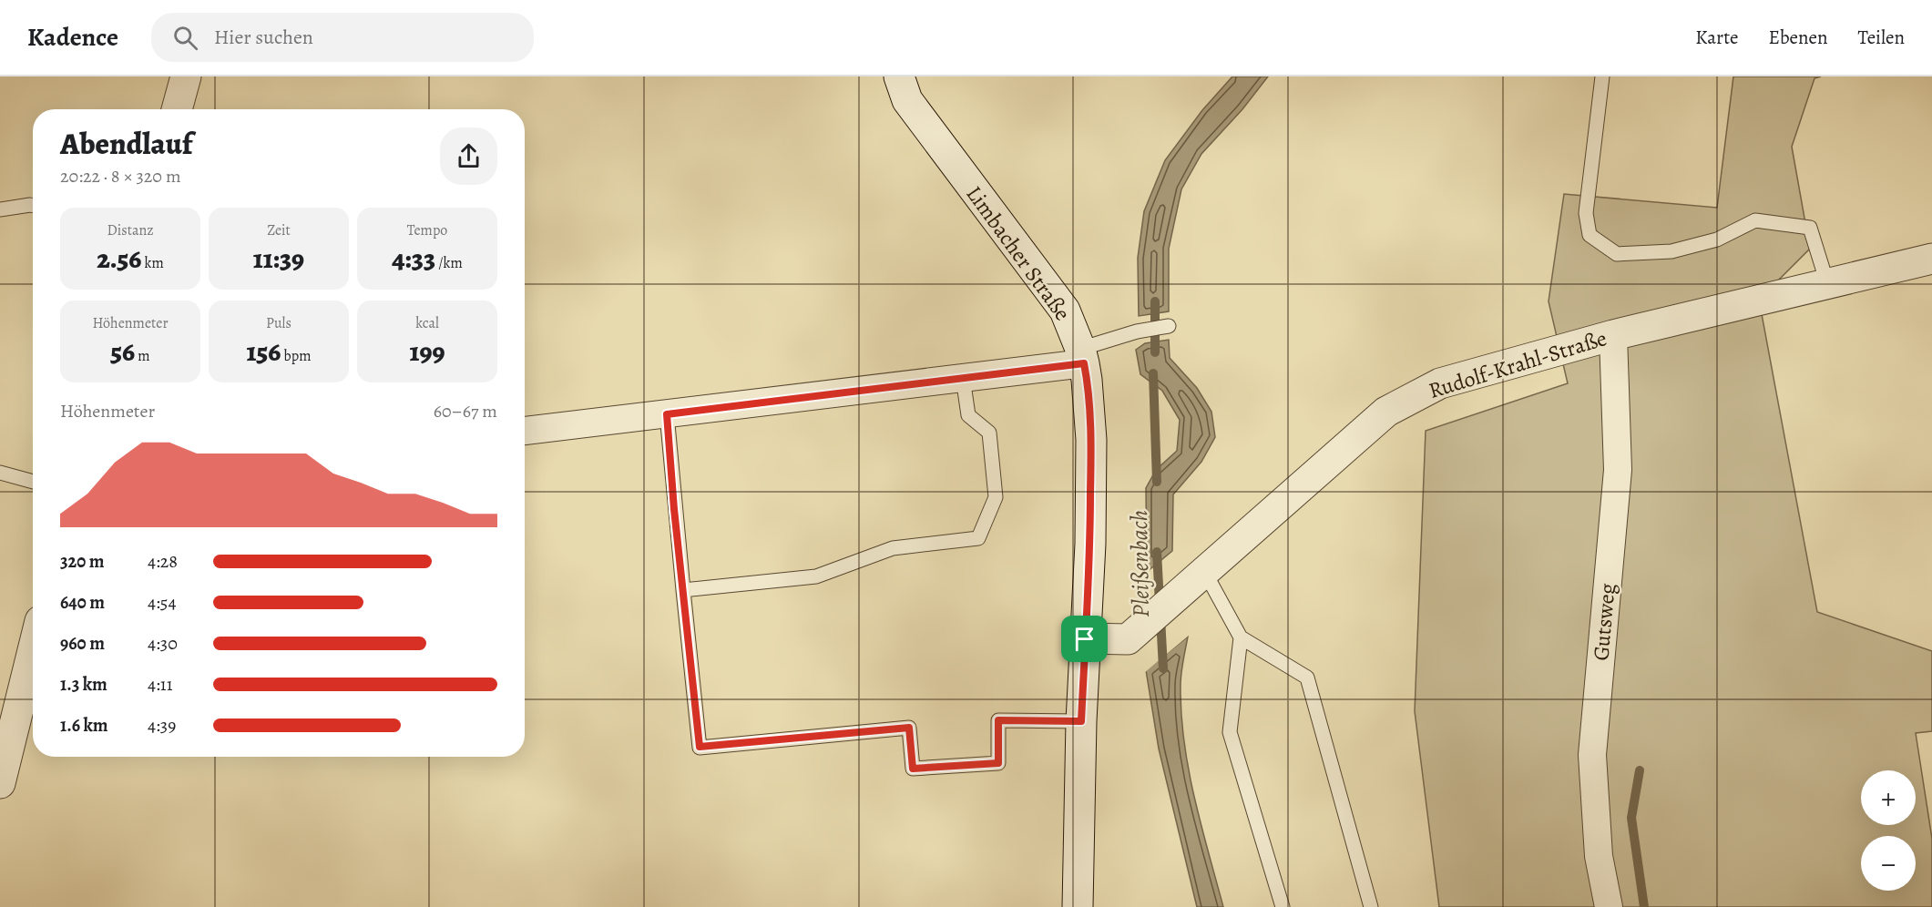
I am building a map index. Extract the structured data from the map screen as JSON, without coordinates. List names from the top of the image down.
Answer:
{
  "streets": {
    "street": ["Limbacher Straße", "Rudolf-Krahl-Straße", "Gutsweg"]
  },
  "crossings": [
    ["Limbacher Straße", "Rudolf-Krahl-Straße"],
    ["Rudolf-Krahl-Straße", "Gutsweg"]
  ],
  "water": ["Pleißenbach"],
  "page": {
    "header": "Kadence",
    "search": "Hier suchen",
    "nav": ["Karte", "Ebenen", "Teilen"],
    "heading": ["Abendlauf", "20:22 · 8 × 320 m"],
    "stats": [
      ["Distanz", "2.56 km"],
      ["Zeit", "11:39"],
      ["Tempo", "4:33 /km"],
      ["Höhenmeter", "56 m"],
      ["Puls", "156 bpm"],
      ["kcal", "199"]
    ],
    "chart": ["Höhenmeter", "60–67 m"],
    "list": [
      {
        "name": "320 m",
        "note": "4:28"
      },
      {
        "name": "640 m",
        "note": "4:54"
      },
      {
        "name": "960 m",
        "note": "4:30"
      },
      {
        "name": "1.3 km",
        "note": "4:11"
      },
      {
        "name": "1.6 km",
        "note": "4:39"
      }
    ],
    "map_buttons": ["+", "−"]
  }
}
